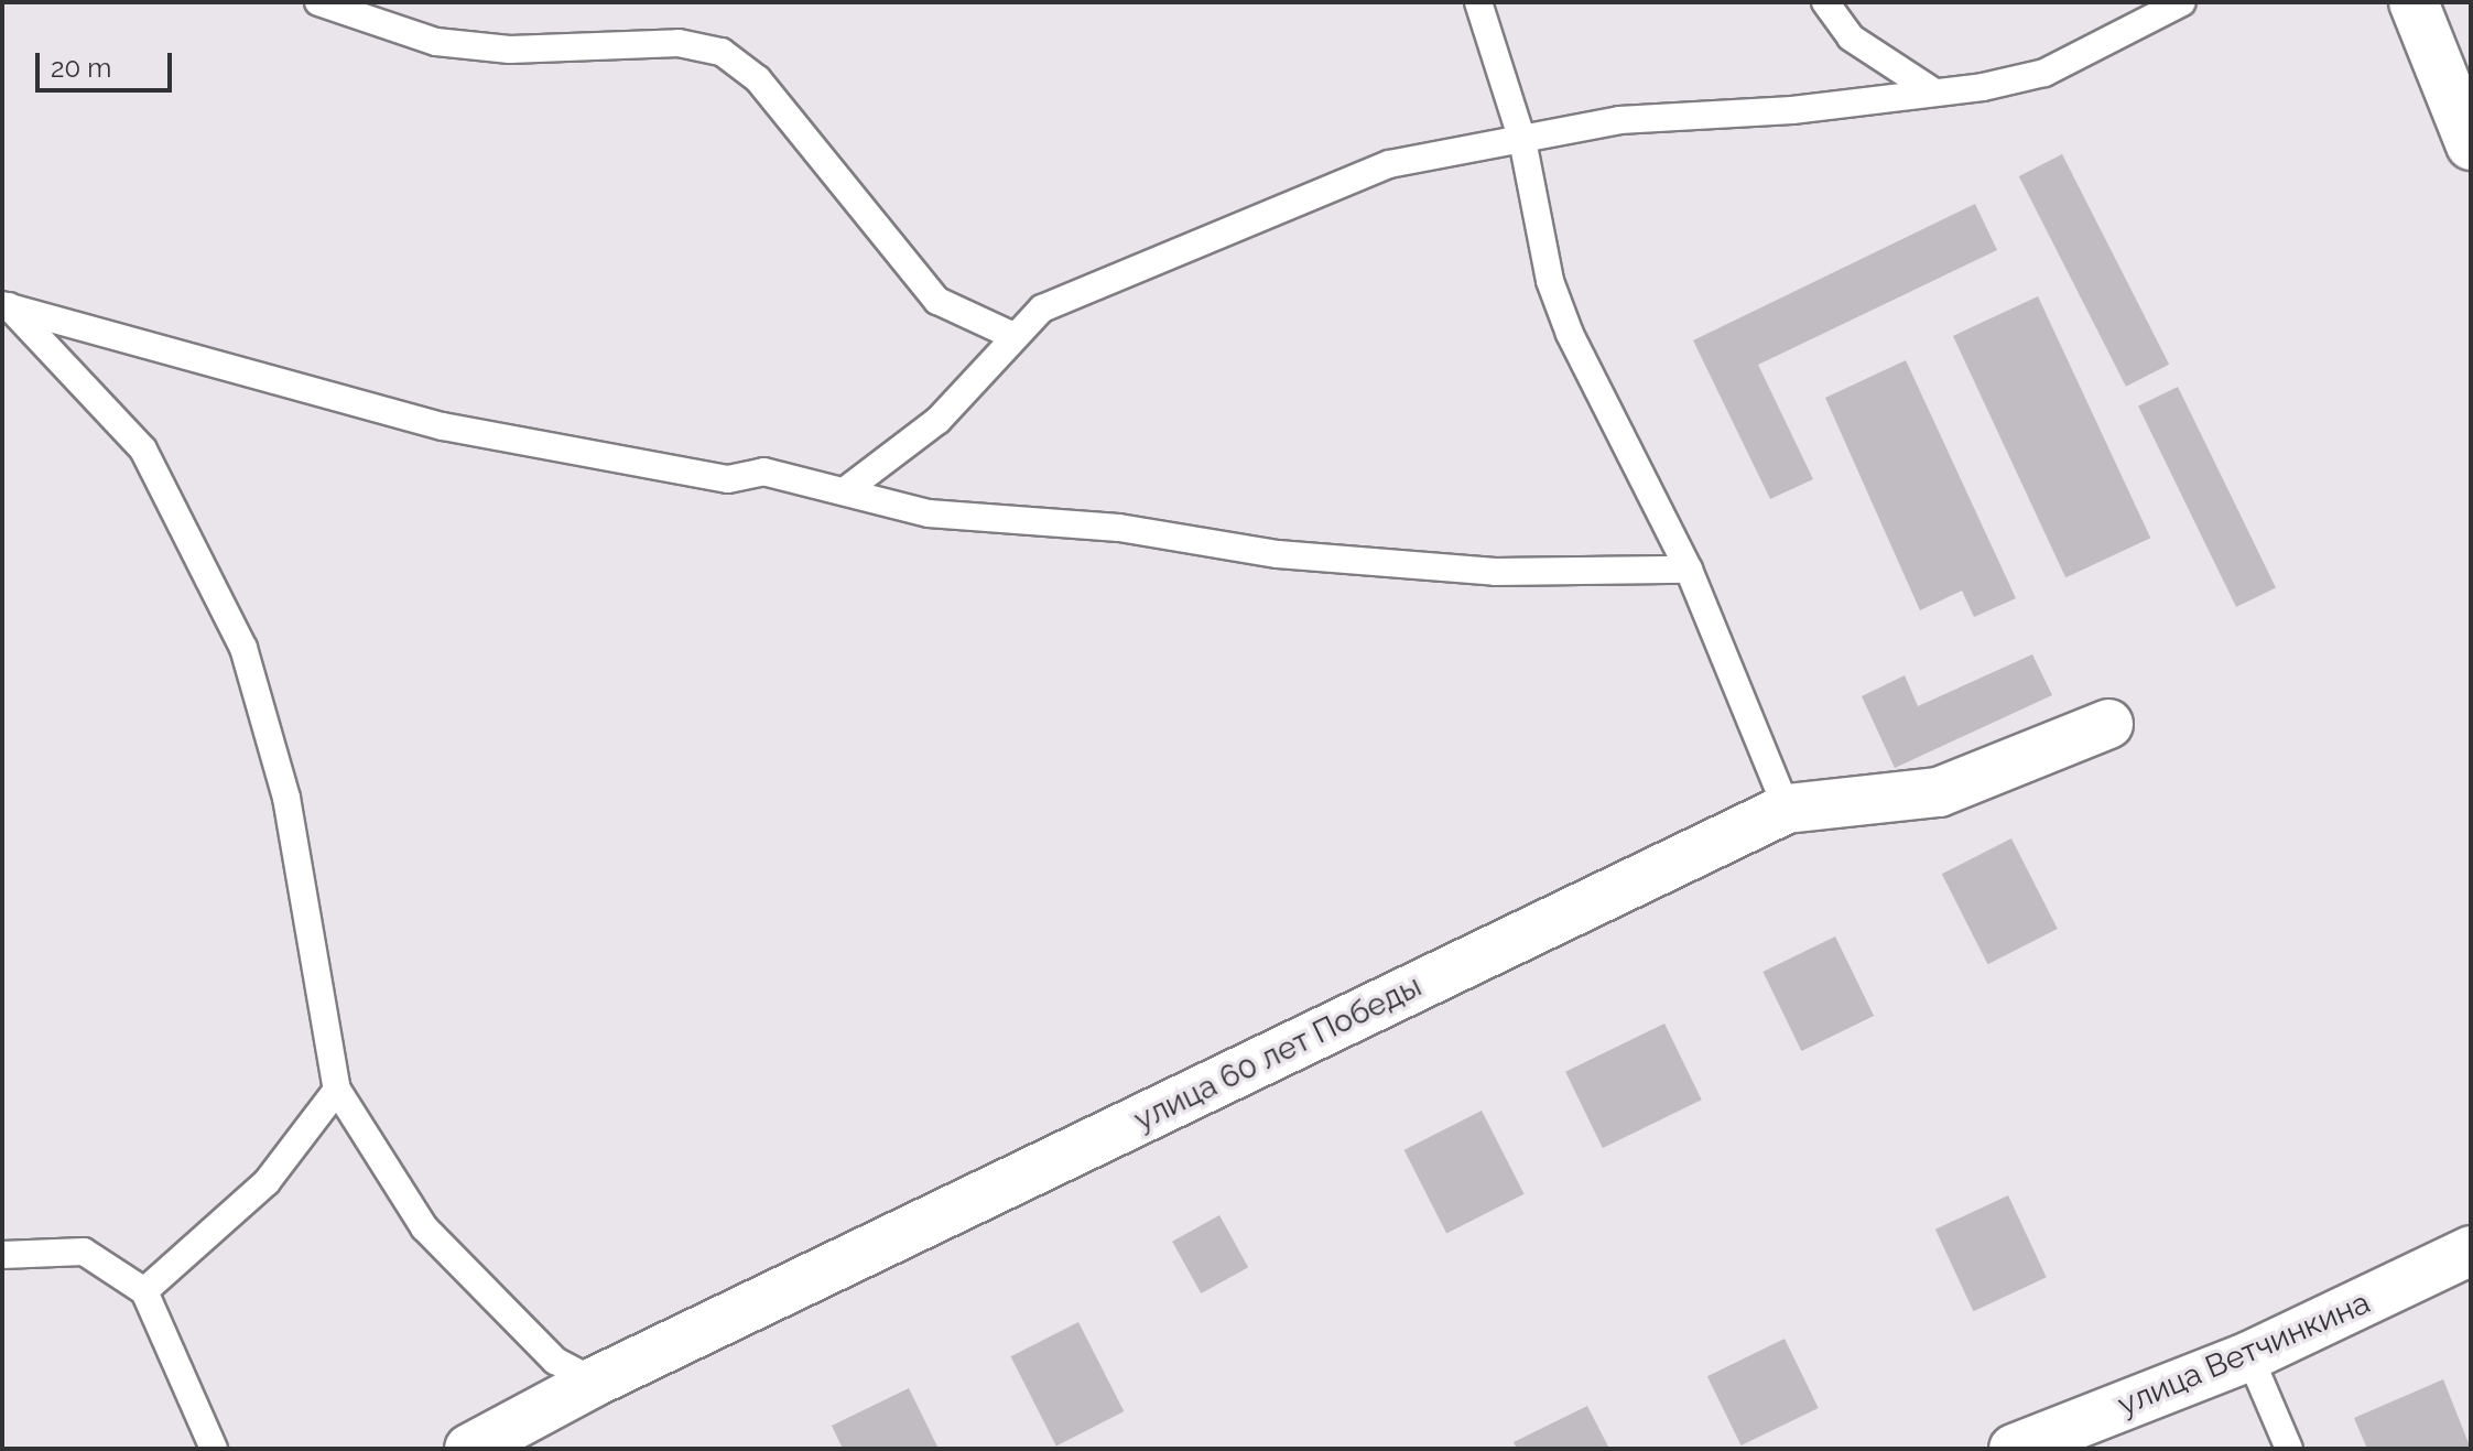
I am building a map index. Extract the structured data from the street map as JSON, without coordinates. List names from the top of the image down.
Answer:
{
  "streets": {
    "street": ["улица 60 лет Победы", "улица Ветчинкина"]
  },
  "scale_bar": "20 m"
}
